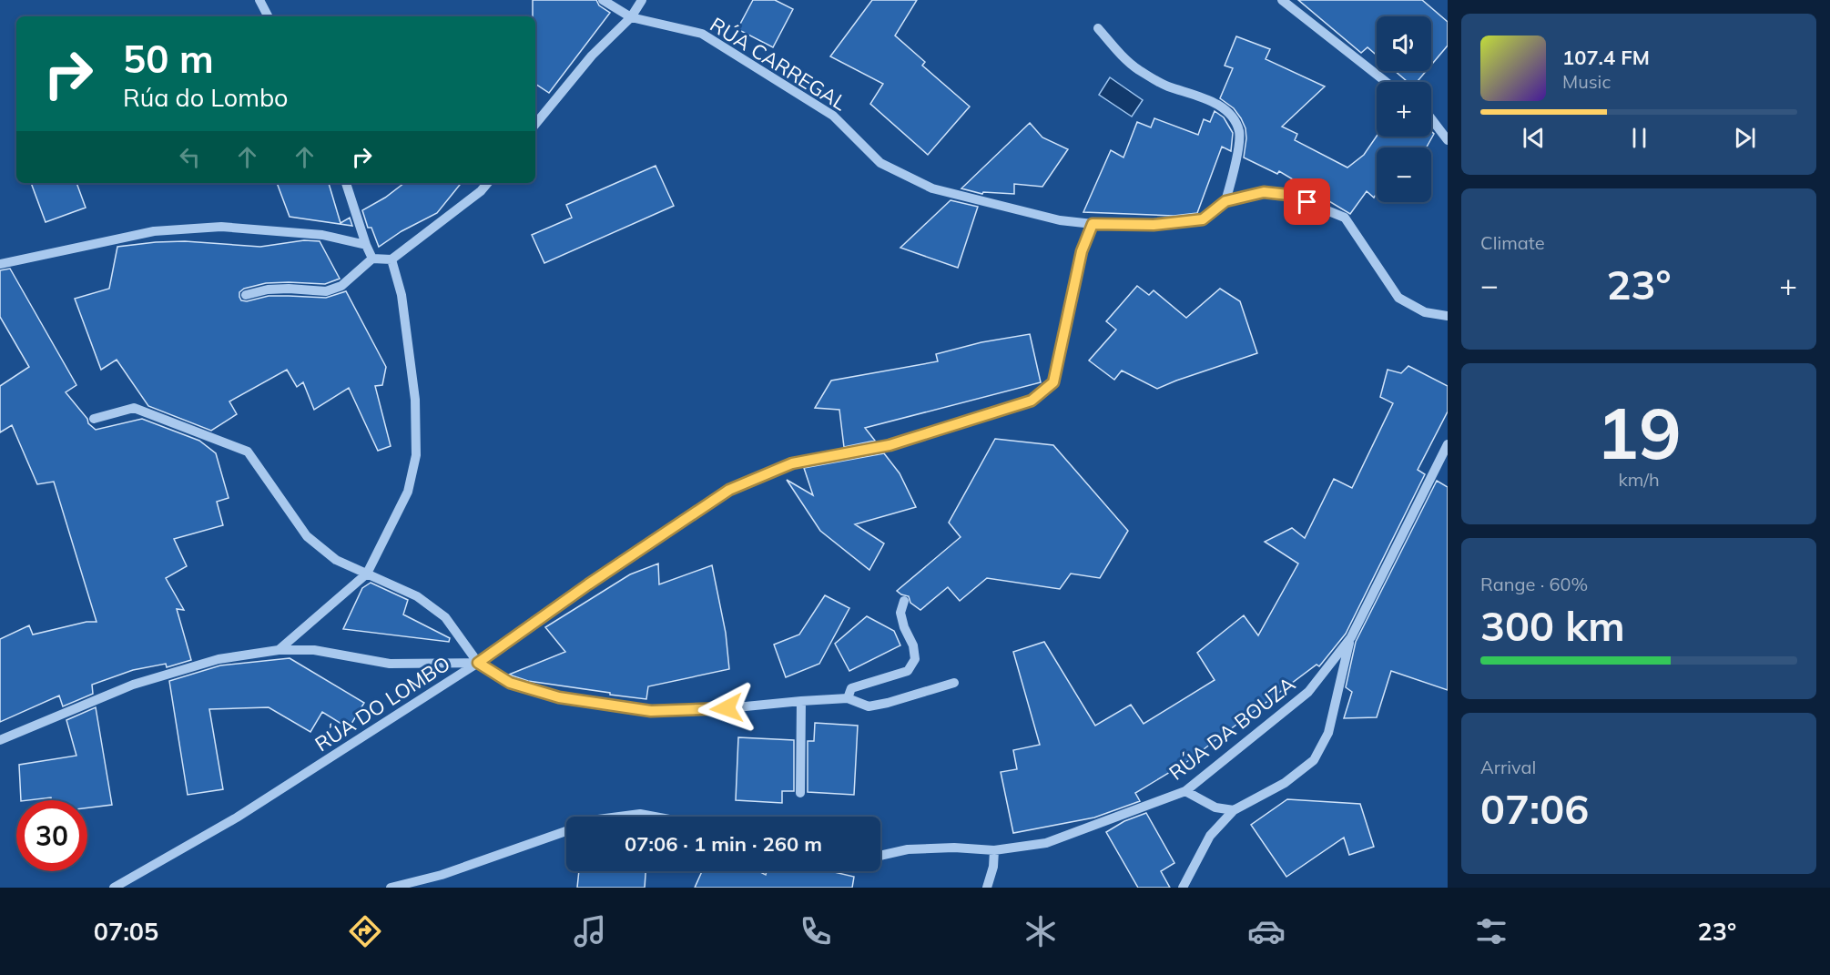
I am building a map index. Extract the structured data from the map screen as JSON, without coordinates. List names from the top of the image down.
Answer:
{
  "streets": {
    "street": ["RÚA CARREGAL", "RÚA DO LOMBO", "RÚA DA BOUZA"]
  },
  "crossings": [
    ["RÚA CARREGAL", "RÚA DO LOMBO"]
  ],
  "page": {
    "map_buttons": ["+", "−"],
    "turn": ["50 m", "Rúa do Lombo"],
    "song": ["107.4 FM", "Music"],
    "tile": [
      "Climate",
      ["19", "km/h"],
      ["Range · 60%", "300 km"],
      ["Arrival", "07:06"]
    ],
    "heat": ["−", "23°", "+"],
    "limit": "30",
    "trip": "07:06 · 1 min · 260 m",
    "tabs": ["07:05", "23°"]
  }
}
